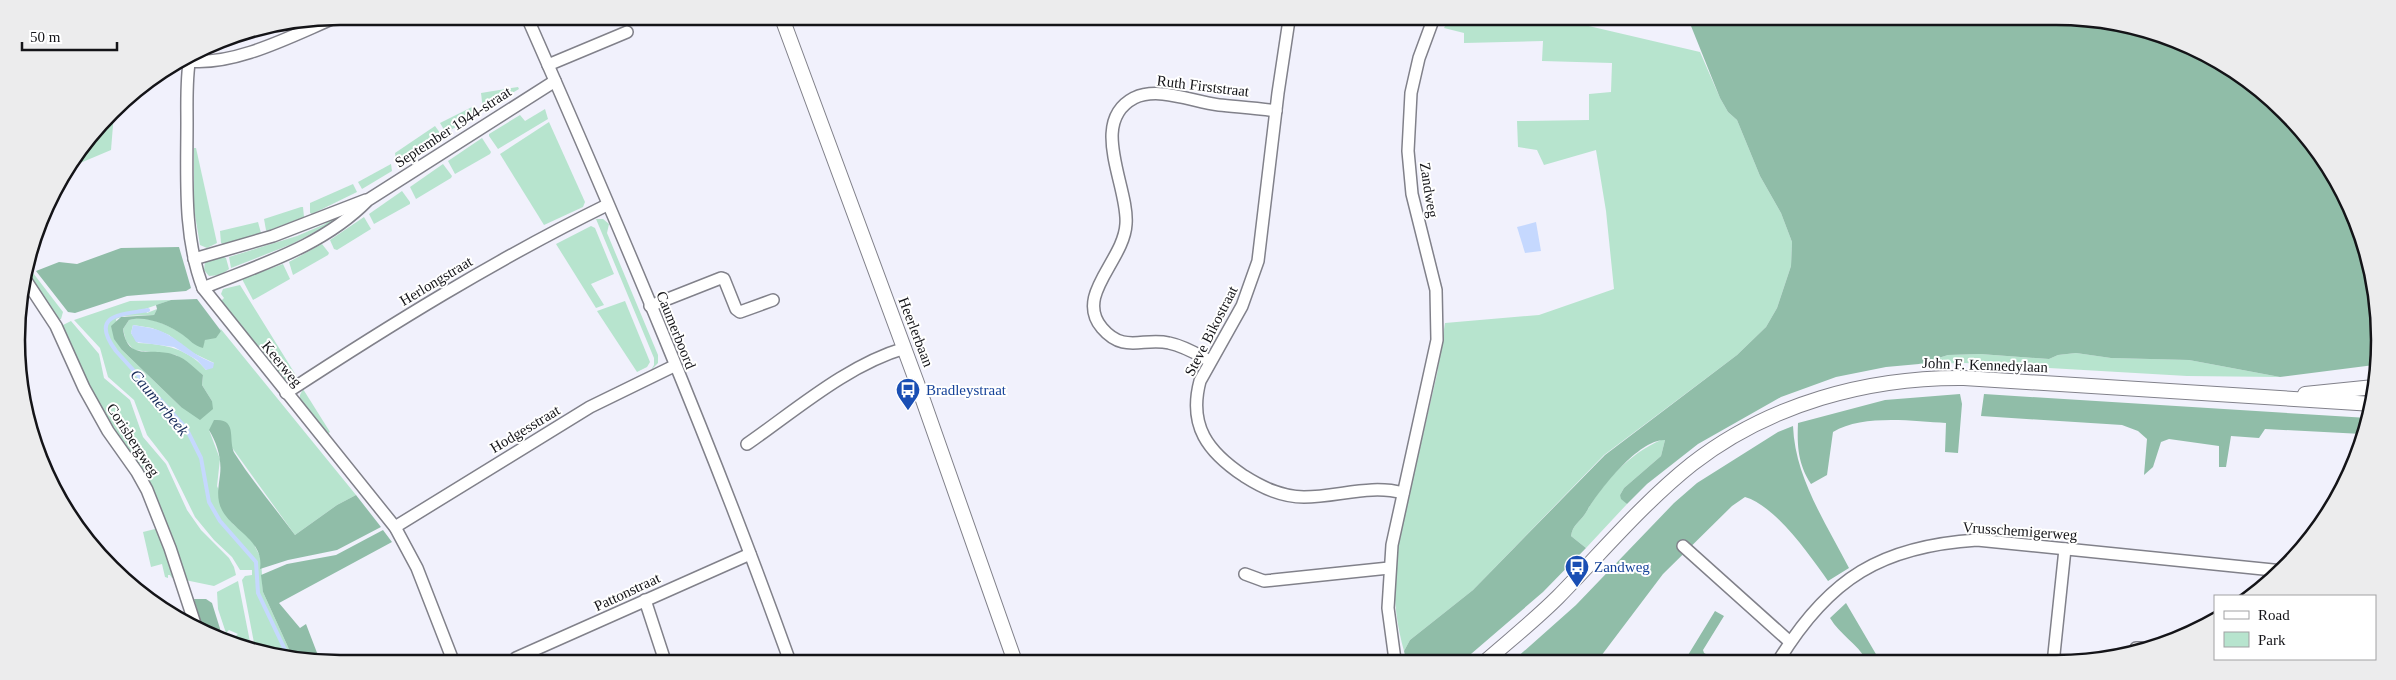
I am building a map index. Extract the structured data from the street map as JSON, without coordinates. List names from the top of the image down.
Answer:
{
  "streets": {
    "street": [
      "Ruth Firststraat",
      "September 1944-straat",
      "Zandweg",
      "Herlongstraat",
      "Caumerboord",
      "Steve Bikostraat",
      "Heerlerbaan",
      "Keerweg",
      "John F. Kennedylaan",
      "Hodgesstraat",
      "Corisbergweg",
      "Vrusschemigerweg",
      "Pattonstraat"
    ]
  },
  "crossings": [
    ["Ruth Firststraat", "Steve Bikostraat"],
    ["September 1944-straat", "Caumerboord"],
    ["September 1944-straat", "Keerweg"],
    ["Zandweg", "Steve Bikostraat"],
    ["Herlongstraat", "Caumerboord"],
    ["Herlongstraat", "Keerweg"],
    ["Caumerboord", "Hodgesstraat"],
    ["Caumerboord", "Pattonstraat"],
    ["Keerweg", "Hodgesstraat"]
  ],
  "water": ["Caumerbeek"],
  "places": {
    "bus stop": ["Bradleystraat", "Zandweg"]
  },
  "legend": ["Road", "Park"],
  "scale_bar": "50 m"
}
